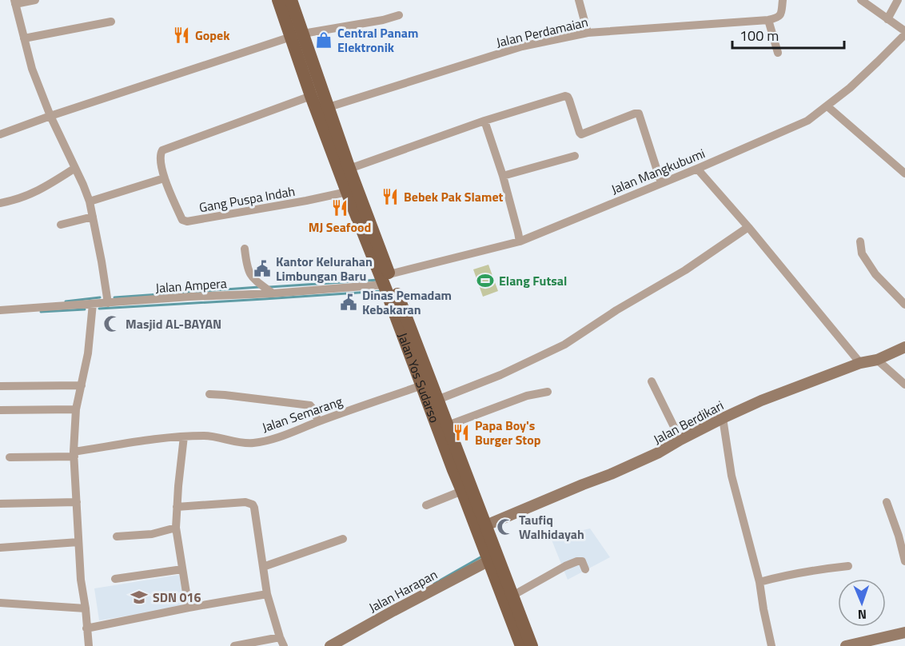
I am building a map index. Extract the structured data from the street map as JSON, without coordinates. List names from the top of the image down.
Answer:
{
  "streets": {
    "main road": ["Jalan Yos Sudarso"],
    "street": [
      "Jalan Perdamaian",
      "Jalan Mangkubumi",
      "Gang Puspa Indah",
      "Jalan Ampera",
      "Jalan Semarang",
      "Jalan Berdikari",
      "Jalan Harapan"
    ]
  },
  "crossings": [
    ["Jalan Perdamaian", "Jalan Yos Sudarso"],
    ["Jalan Mangkubumi", "Jalan Ampera"],
    ["Jalan Mangkubumi", "Jalan Yos Sudarso"],
    ["Gang Puspa Indah", "Jalan Yos Sudarso"],
    ["Jalan Ampera", "Jalan Yos Sudarso"],
    ["Jalan Yos Sudarso", "Jalan Semarang"],
    ["Jalan Yos Sudarso", "Jalan Berdikari"],
    ["Jalan Yos Sudarso", "Jalan Harapan"]
  ],
  "places": {
    "restaurant": [
      "Gopek",
      "Bebek Pak Slamet",
      "MJ Seafood",
      "Papa Boy's Burger Stop"
    ],
    "shop": ["Central Panam Elektronik"],
    "public building": ["Kantor Kelurahan Limbungan Baru", "Dinas Pemadam Kebakaran"],
    "sports": ["Elang Futsal"],
    "mosque": ["Masjid AL-BAYAN", "Taufiq Walhidayah"],
    "school or university": ["SDN 016"]
  },
  "scale_bar": "100 m",
  "north": "bottom"
}
